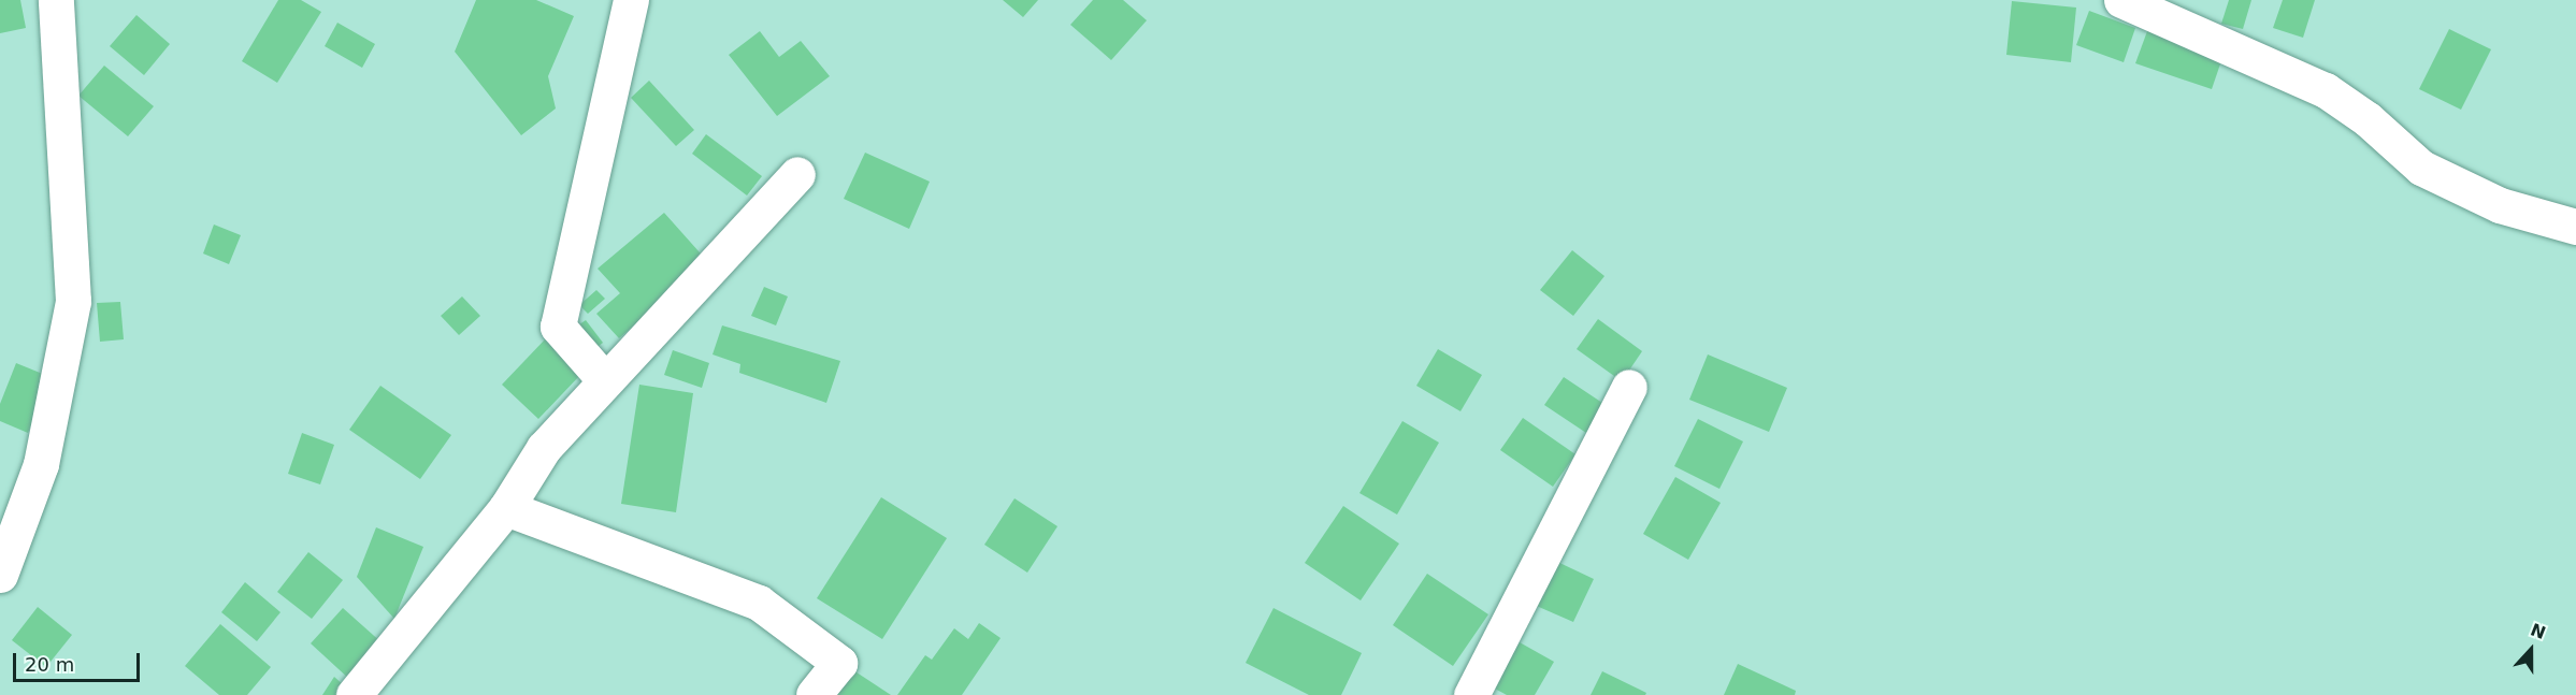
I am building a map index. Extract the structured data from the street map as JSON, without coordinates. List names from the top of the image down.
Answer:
{
  "scale_bar": "20 m",
  "north": "top"
}
